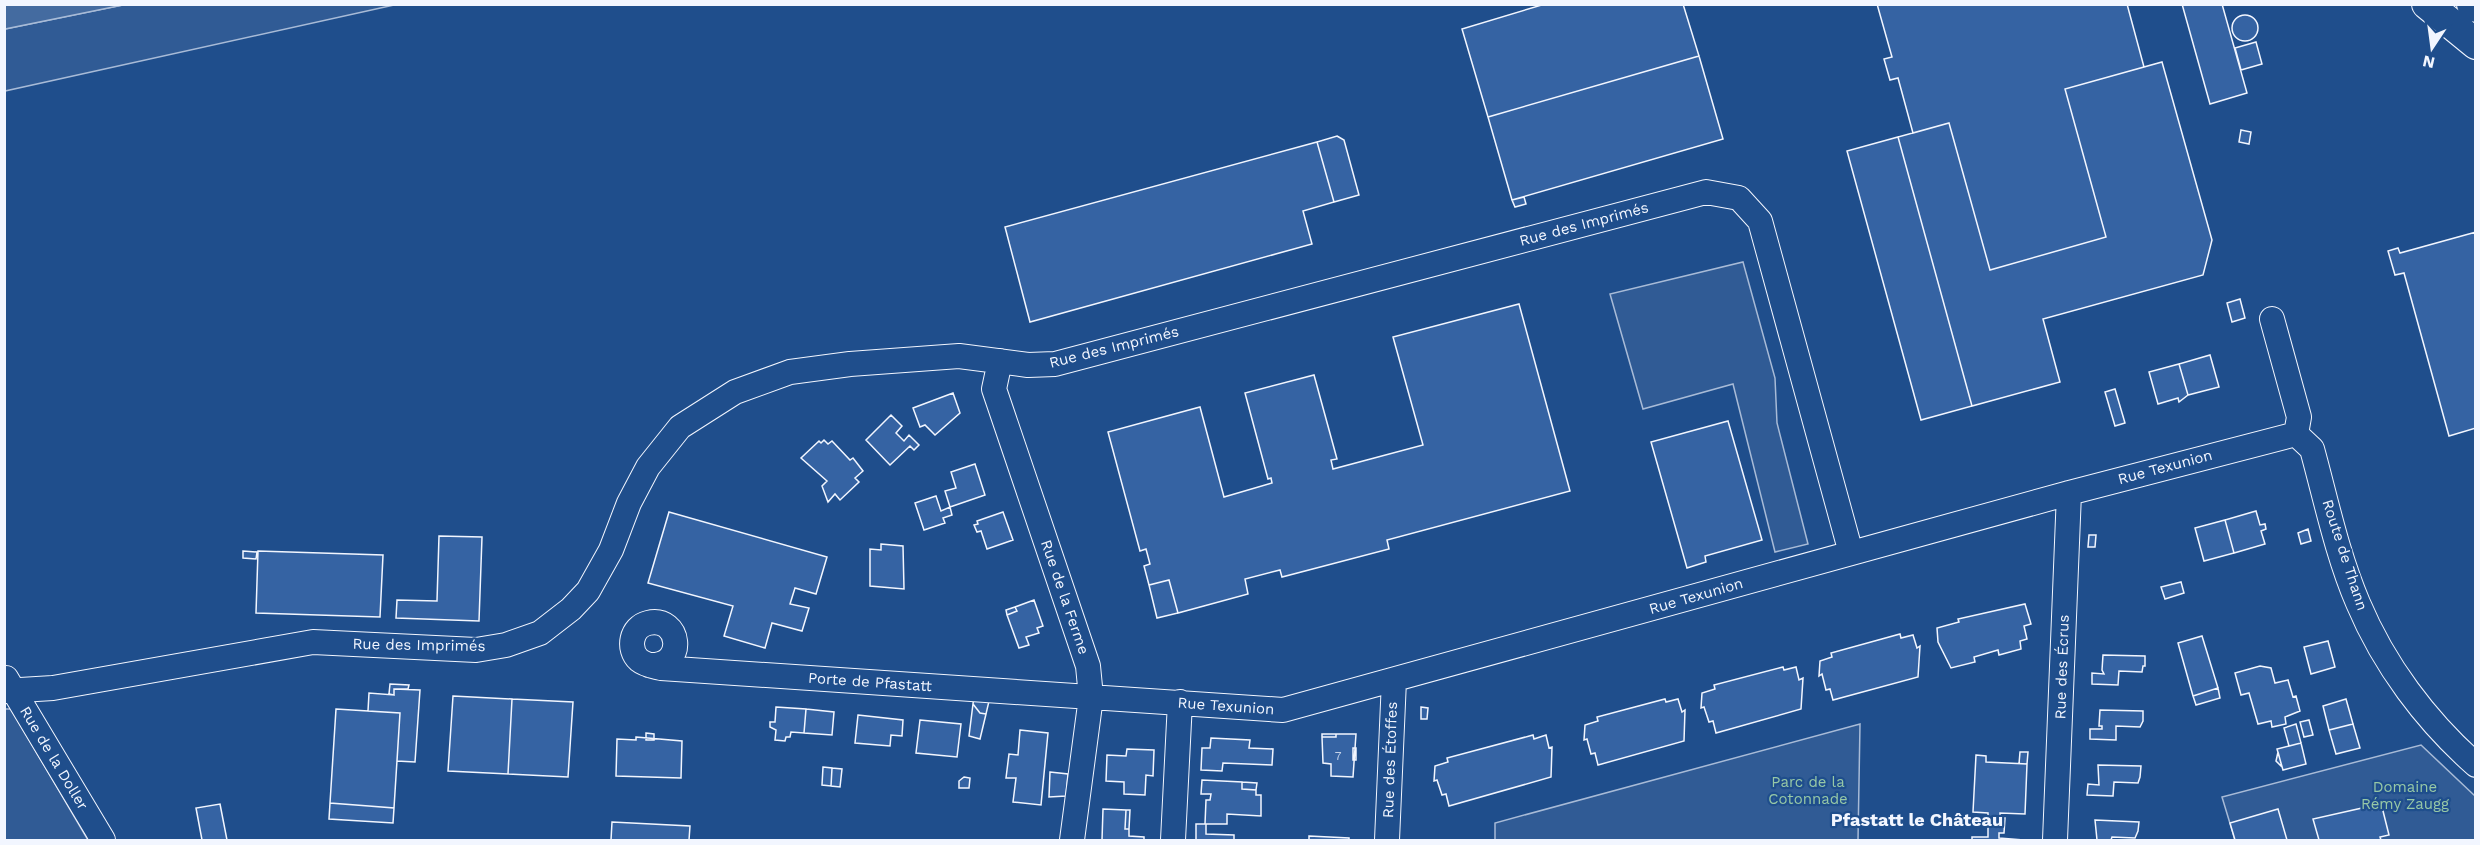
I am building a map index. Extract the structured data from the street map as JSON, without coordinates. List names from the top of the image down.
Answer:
{
  "streets": {
    "street": [
      "Rue des Imprimés",
      "Rue Texunion",
      "Route de Thann",
      "Rue de la Ferme",
      "Rue des Écrus",
      "Porte de Pfastatt",
      "Rue de la Doller",
      "Rue des Étoffes"
    ]
  },
  "crossings": [
    ["Rue des Imprimés", "Rue Texunion"],
    ["Rue des Imprimés", "Rue de la Ferme"],
    ["Rue des Imprimés", "Rue de la Doller"],
    ["Rue Texunion", "Route de Thann"],
    ["Rue Texunion", "Rue de la Ferme"],
    ["Rue Texunion", "Rue des Écrus"],
    ["Rue Texunion", "Porte de Pfastatt"],
    ["Rue Texunion", "Rue des Étoffes"],
    ["Rue de la Ferme", "Porte de Pfastatt"]
  ],
  "districts": ["Pfastatt le Château"],
  "parks": ["Parc de la Cotonnade", "Domaine Rémy Zaugg"],
  "house_numbers": ["7"],
  "north": "bottom"
}
